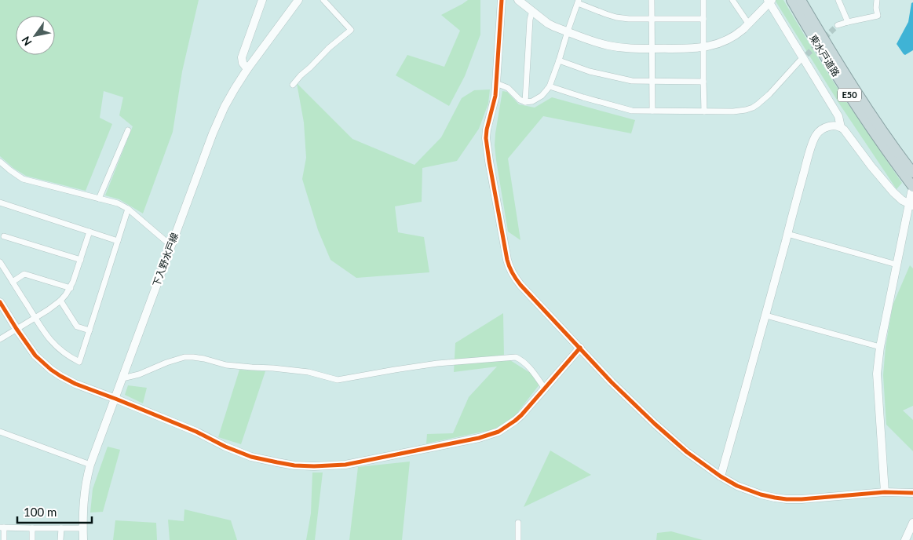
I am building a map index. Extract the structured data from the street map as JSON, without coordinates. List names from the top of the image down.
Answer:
{
  "streets": {
    "highway": ["東水戸道路", "E50"],
    "street": ["下入野水戸線"]
  },
  "scale_bar": "100 m",
  "north": "bottom left"
}
